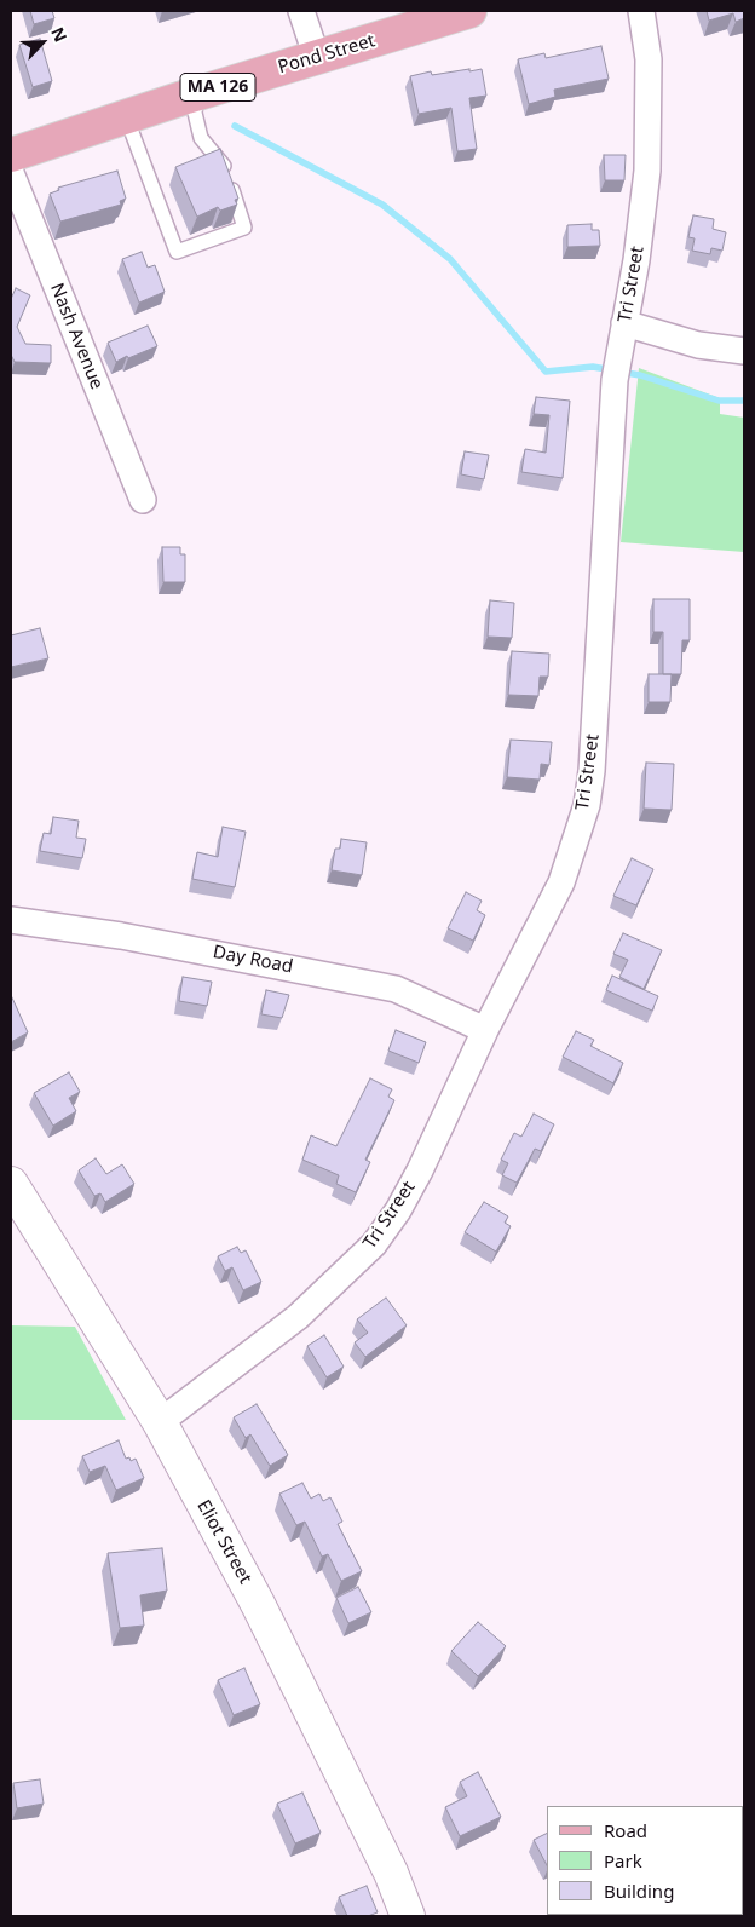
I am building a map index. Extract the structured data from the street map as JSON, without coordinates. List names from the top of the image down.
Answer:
{
  "streets": {
    "main road": ["Pond Street", "MA 126"],
    "street": [
      "Tri Street",
      "Nash Avenue",
      "Day Road",
      "Eliot Street"
    ]
  },
  "crossings": [
    ["Tri Street", "Day Road"],
    ["Tri Street", "Eliot Street"]
  ],
  "legend": ["Road", "Park", "Building"],
  "north": "top right"
}
